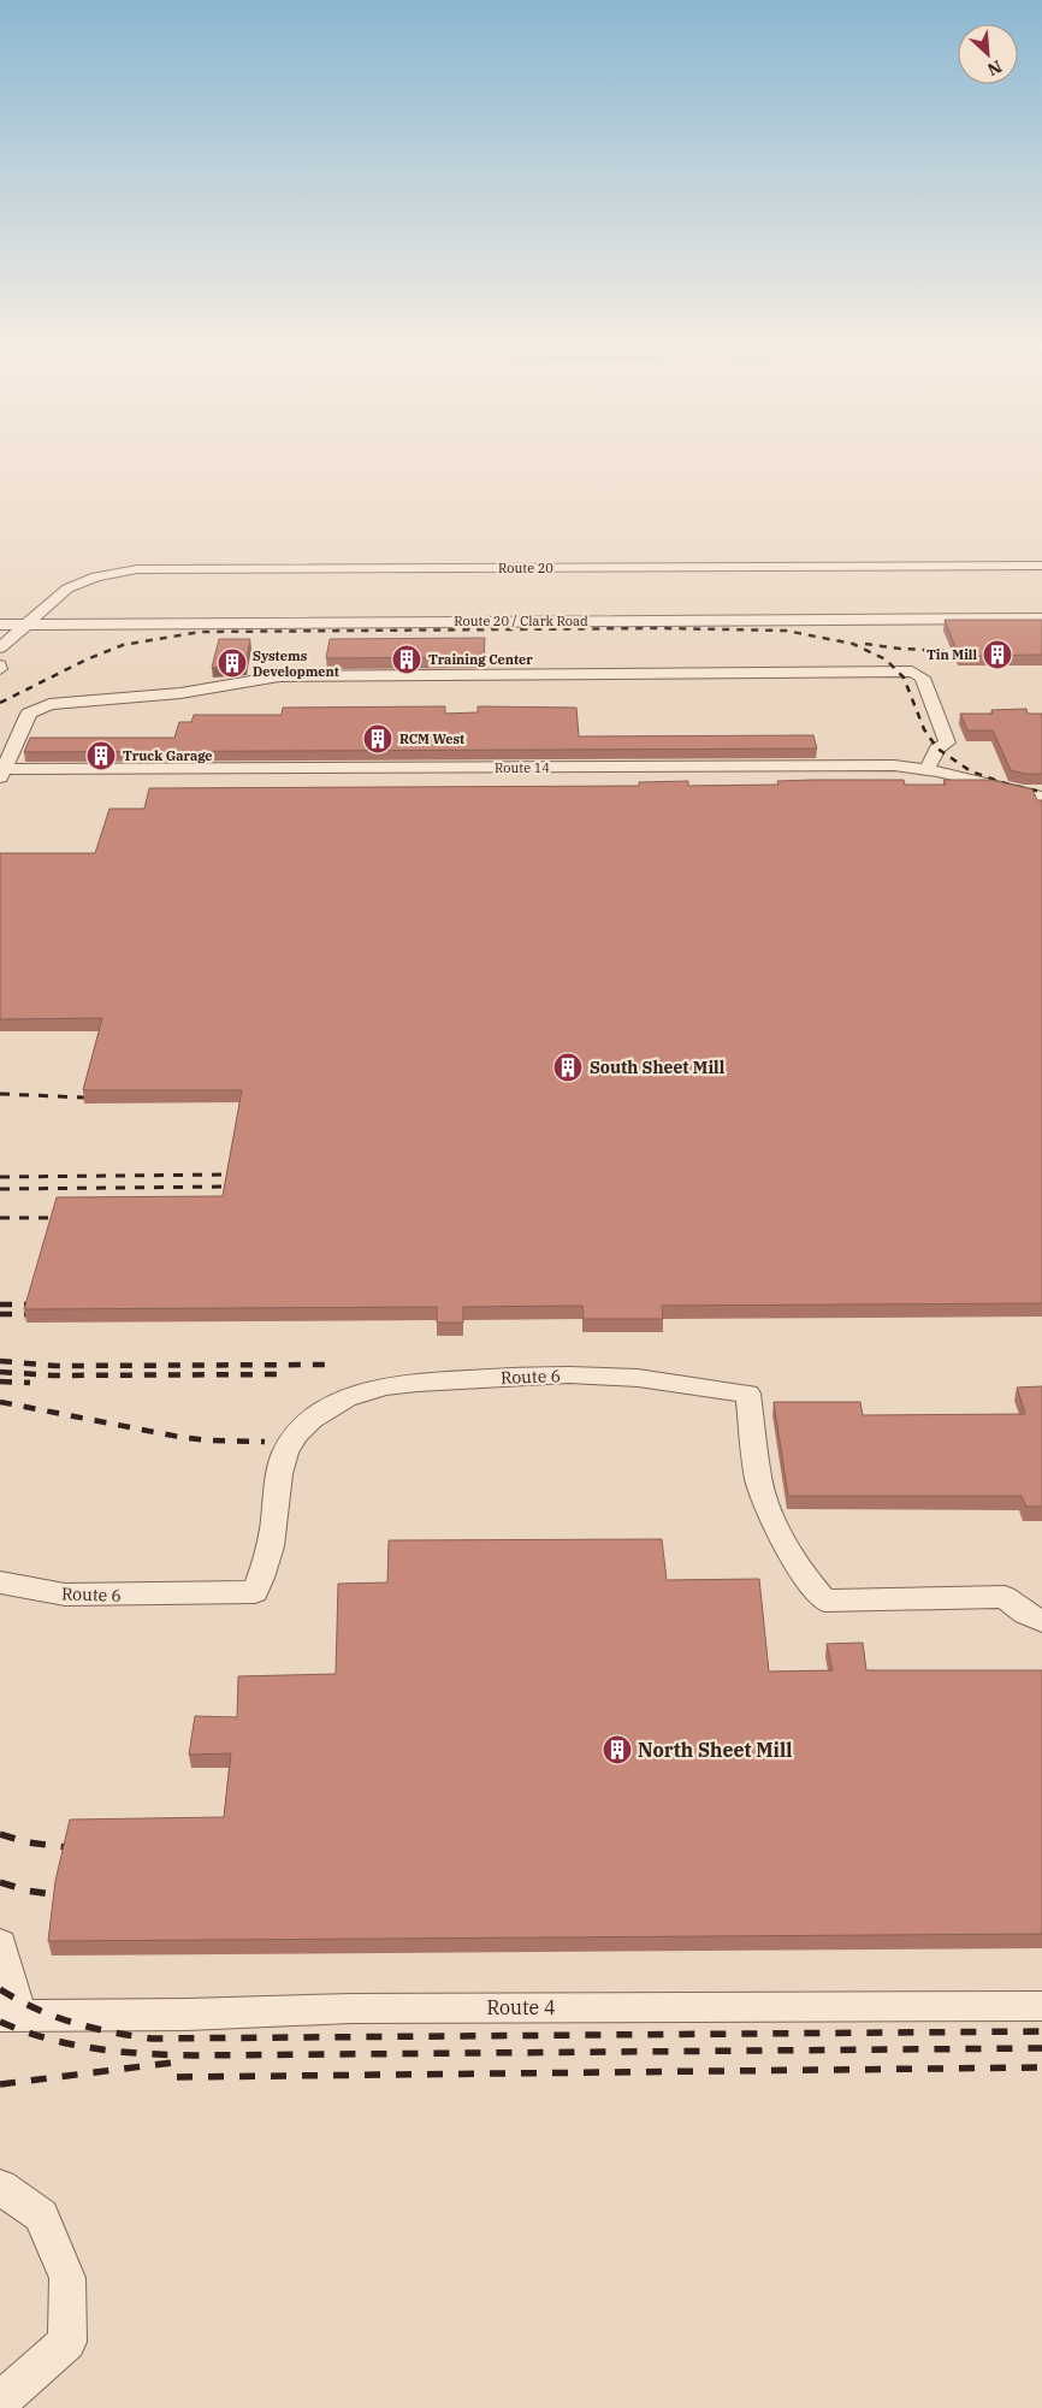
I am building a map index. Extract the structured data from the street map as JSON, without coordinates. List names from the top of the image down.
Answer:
{
  "streets": {
    "street": [
      "Route 20",
      "Route 20 / Clark Road",
      "Route 14",
      "Route 6",
      "Route 4"
    ]
  },
  "crossings": [
    ["Route 20", "Route 20 / Clark Road"]
  ],
  "places": {
    "building": [
      "Tin Mill",
      "Training Center",
      "Systems Development",
      "RCM West",
      "Truck Garage",
      "South Sheet Mill",
      "North Sheet Mill"
    ]
  },
  "north": "bottom right"
}
